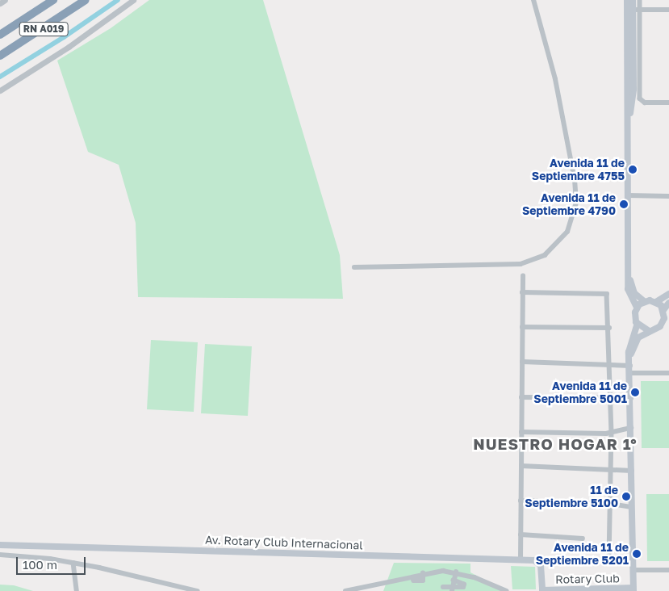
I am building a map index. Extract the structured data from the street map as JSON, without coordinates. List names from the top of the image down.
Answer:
{
  "streets": {
    "highway": ["RN A019"],
    "main road": ["Av. Rotary Club Internacional", "Rotary Club"]
  },
  "crossings": [
    ["Av. Rotary Club Internacional", "Rotary Club"]
  ],
  "districts": ["NUESTRO HOGAR 1°"],
  "places": [
    "Avenida 11 de Septiembre 4755",
    "Avenida 11 de Septiembre 4790",
    "Avenida 11 de Septiembre 5001",
    "11 de Septiembre 5100",
    "Avenida 11 de Septiembre 5201"
  ],
  "scale_bar": "100 m"
}
